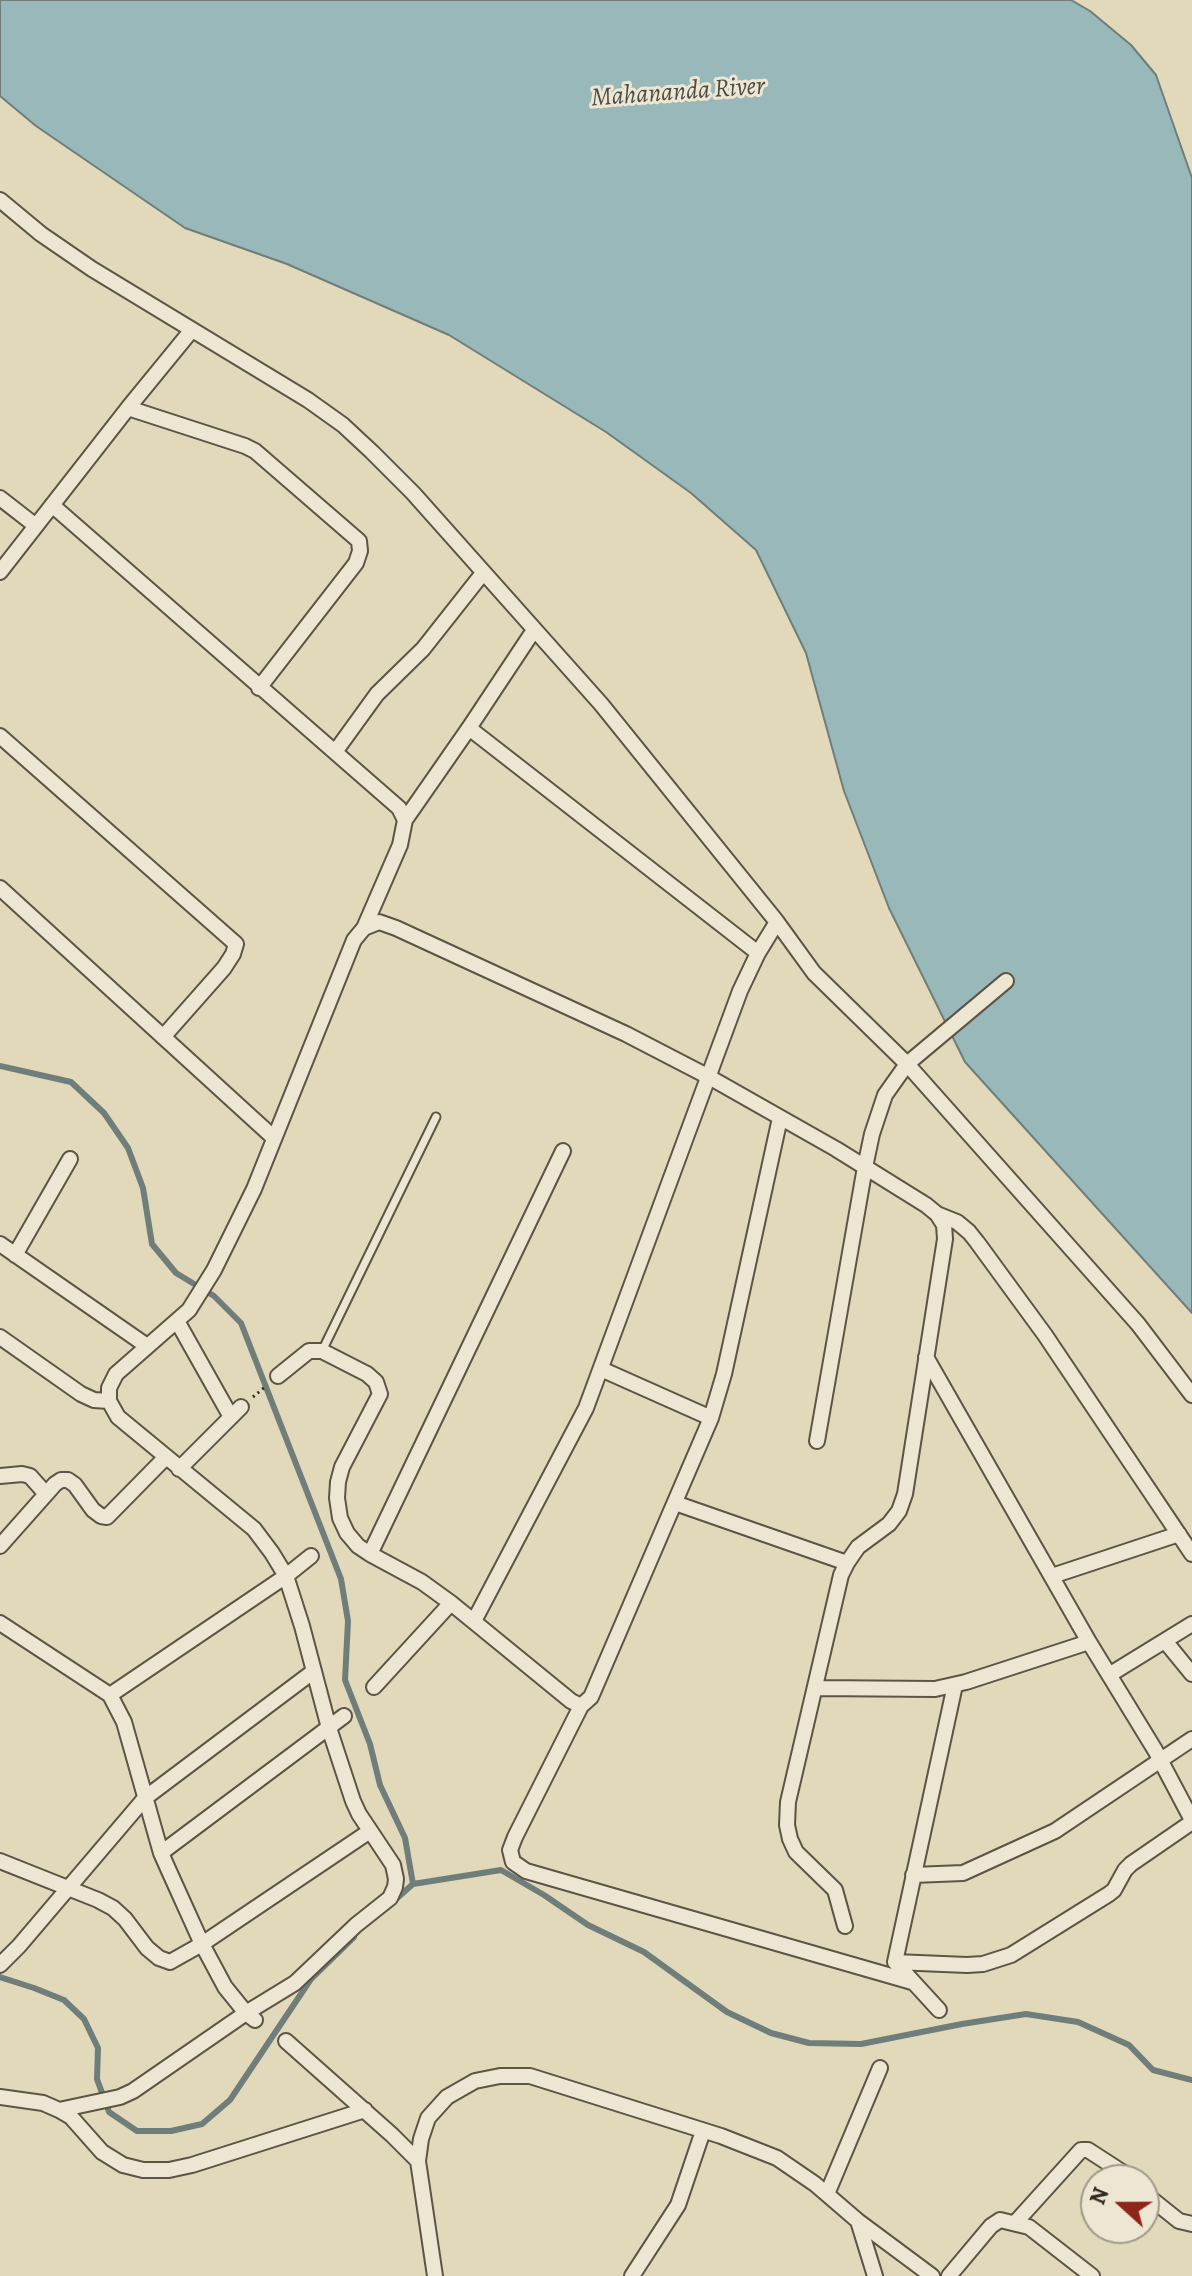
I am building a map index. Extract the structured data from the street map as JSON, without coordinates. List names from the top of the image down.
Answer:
{
  "water": ["Mahananda River"],
  "north": "left"
}
